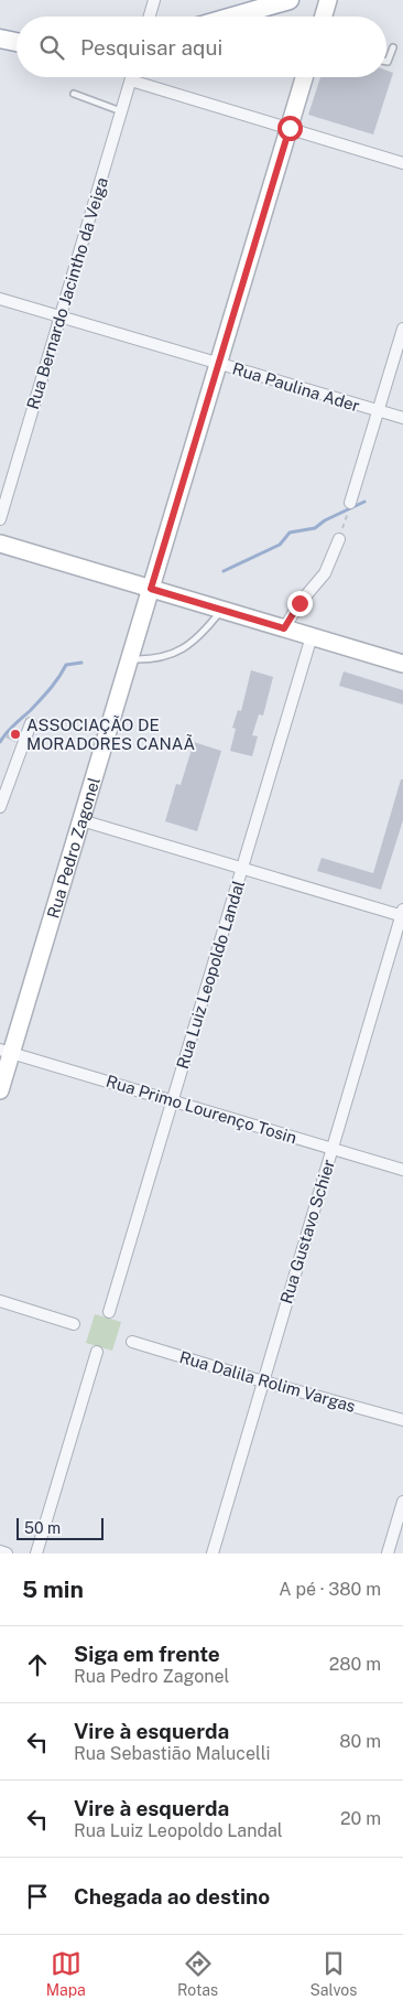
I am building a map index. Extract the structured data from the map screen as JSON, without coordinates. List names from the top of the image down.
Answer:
{
  "streets": {
    "street": [
      "Rua Bernardo Jacintho da Veiga",
      "Rua Paulina Ader",
      "Rua Pedro Zagonel",
      "Rua Luiz Leopoldo Landal",
      "Rua Primo Lourenço Tosin",
      "Rua Gustavo Schier",
      "Rua Dalila Rolim Vargas"
    ]
  },
  "crossings": [
    ["Rua Bernardo Jacintho da Veiga", "Rua Paulina Ader"],
    ["Rua Paulina Ader", "Rua Pedro Zagonel"],
    ["Rua Pedro Zagonel", "Rua Primo Lourenço Tosin"],
    ["Rua Luiz Leopoldo Landal", "Rua Primo Lourenço Tosin"],
    ["Rua Primo Lourenço Tosin", "Rua Gustavo Schier"],
    ["Rua Gustavo Schier", "Rua Dalila Rolim Vargas"]
  ],
  "places": ["ASSOCIAÇÃO DE MORADORES CANAÃ"],
  "scale_bar": "50 m",
  "page": {
    "search": "Pesquisar aqui",
    "scale": "50 m",
    "heading": ["5 min", "A pé · 380 m"],
    "list": [
      ["Siga em frente", "Rua Pedro Zagonel", "280 m"],
      ["Vire à esquerda", "Rua Sebastião Malucelli", "80 m"],
      ["Vire à esquerda", "Rua Luiz Leopoldo Landal", "20 m"],
      "Chegada ao destino"
    ],
    "nav": ["Mapa", "Rotas", "Salvos"]
  }
}
